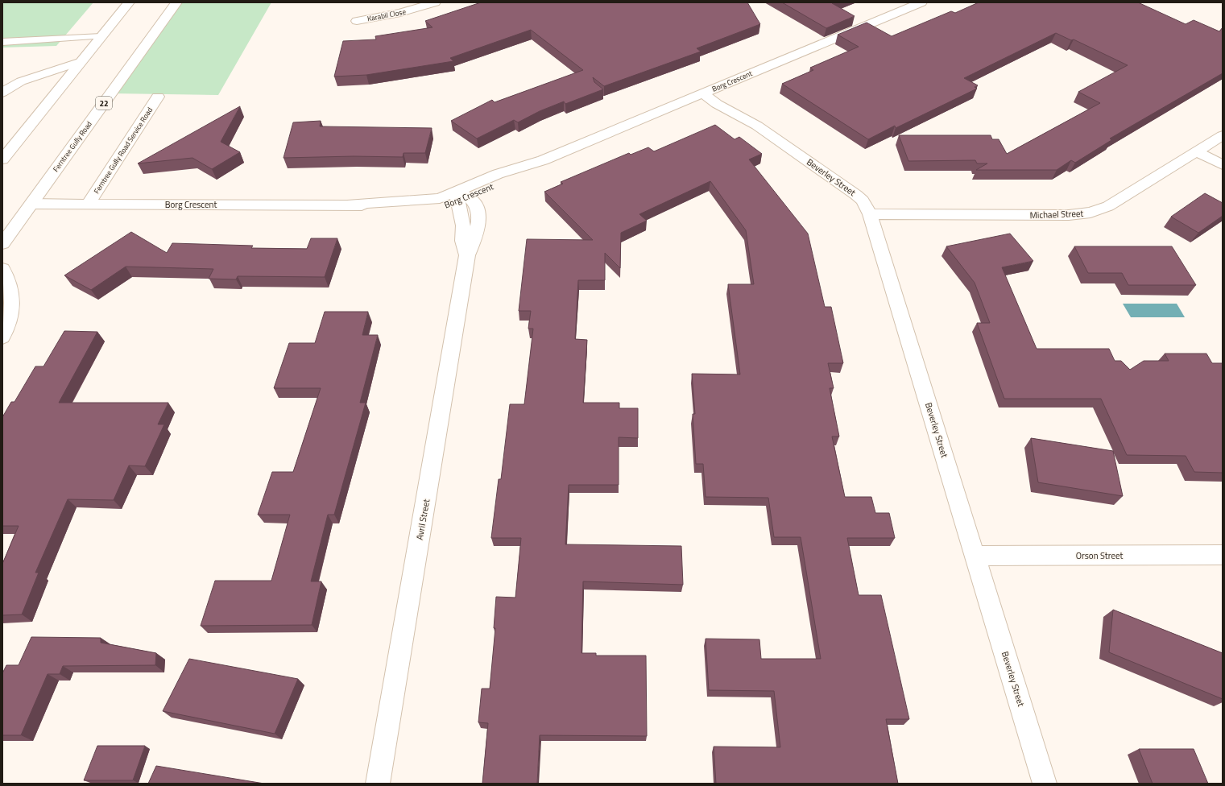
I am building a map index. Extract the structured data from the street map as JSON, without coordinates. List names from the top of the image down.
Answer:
{
  "streets": {
    "street": [
      "Karabil Close",
      "Borg Crescent",
      "22",
      "Ferntree Gully Road",
      "Ferntree Gully Road Service Road",
      "Beverley Street",
      "Michael Street",
      "Avril Street",
      "Orson Street"
    ]
  },
  "crossings": [
    ["Borg Crescent", "Ferntree Gully Road"],
    ["Borg Crescent", "Ferntree Gully Road Service Road"],
    ["Borg Crescent", "Beverley Street"],
    ["Borg Crescent", "Avril Street"],
    ["Beverley Street", "Michael Street"],
    ["Beverley Street", "Orson Street"]
  ]
}
